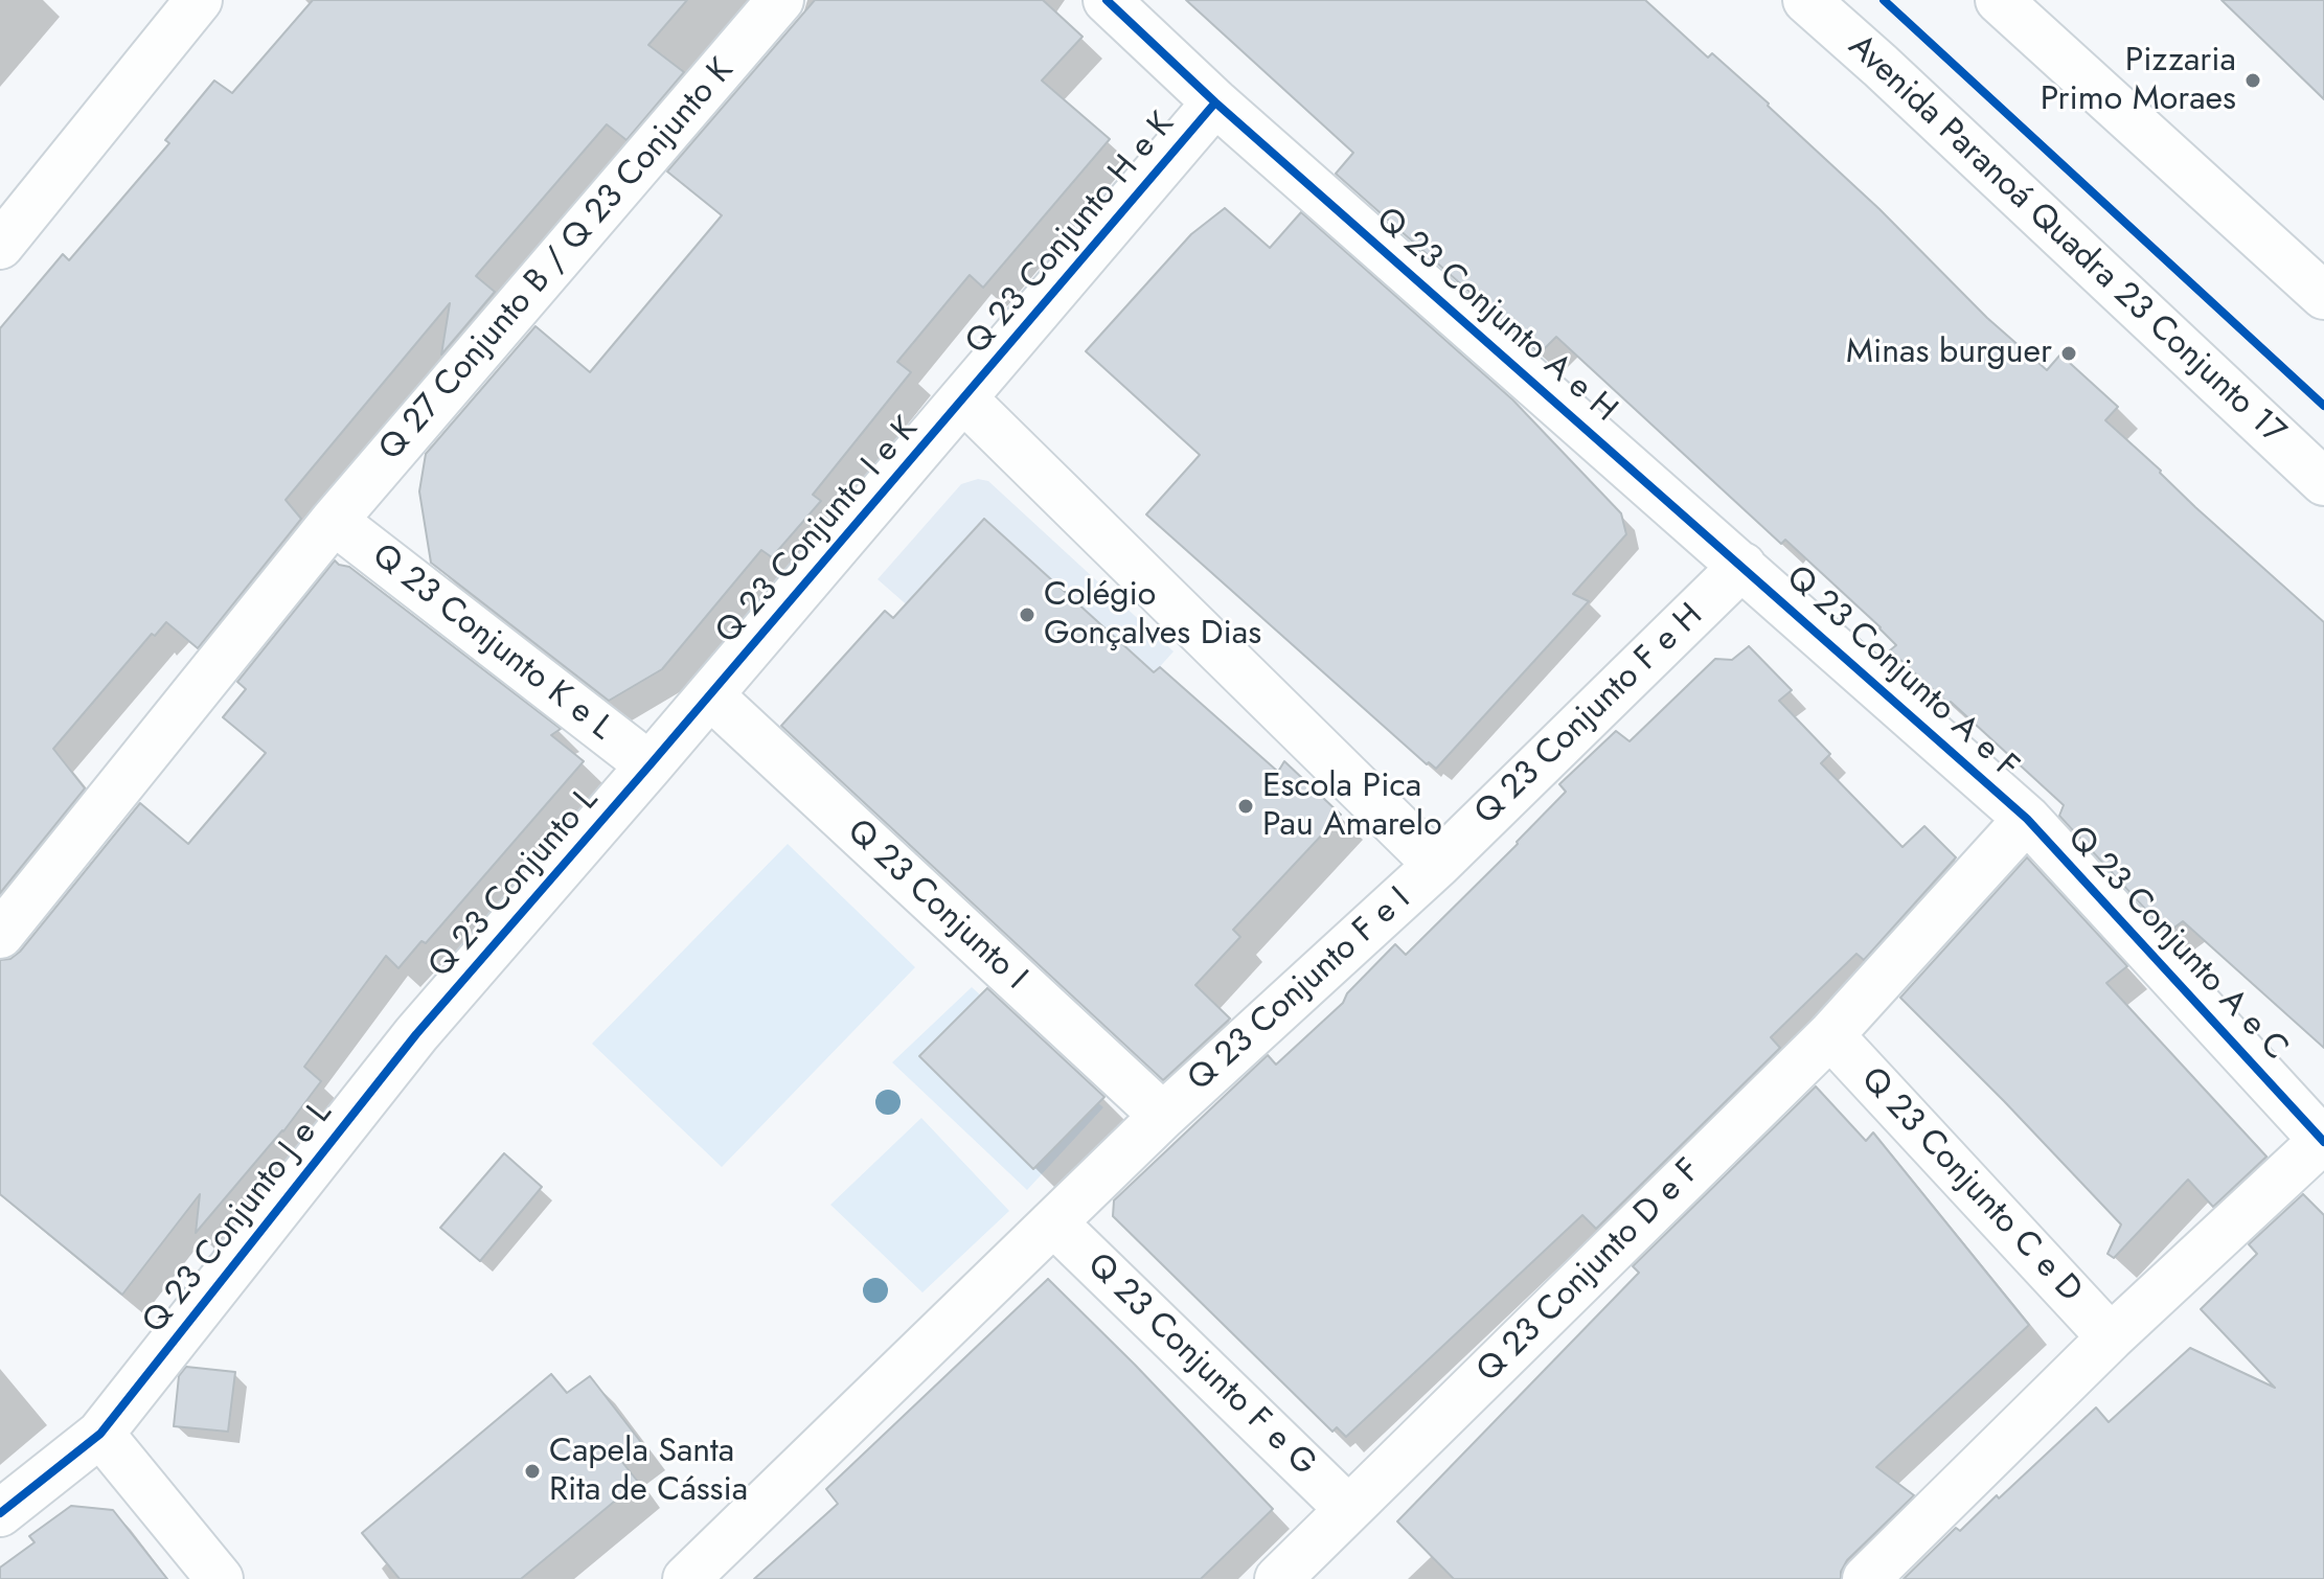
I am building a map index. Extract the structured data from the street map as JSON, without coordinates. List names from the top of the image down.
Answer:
{
  "streets": {
    "street": [
      "Q 23 Conjunto H e K",
      "Avenida Paranoá Quadra 23 Conjunto 17",
      "Q 27 Conjunto B / Q 23 Conjunto K",
      "Q 23 Conjunto A e H",
      "Q 23 Conjunto I e K",
      "Q 23 Conjunto K e L",
      "Q 23 Conjunto A e F",
      "Q 23 Conjunto F e H",
      "Q 23 Conjunto L",
      "Q 23 Conjunto I",
      "Q 23 Conjunto A e C",
      "Q 23 Conjunto F e I",
      "Q 23 Conjunto C e D",
      "Q 23 Conjunto J e L",
      "Q 23 Conjunto D e F",
      "Q 23 Conjunto F e G"
    ]
  },
  "crossings": [
    ["Q 23 Conjunto H e K", "Q 23 Conjunto A e H"],
    ["Q 23 Conjunto H e K", "Q 23 Conjunto I e K"],
    ["Q 27 Conjunto B / Q 23 Conjunto K", "Q 23 Conjunto K e L"],
    ["Q 23 Conjunto A e H", "Q 23 Conjunto A e F"],
    ["Q 23 Conjunto A e H", "Q 23 Conjunto F e H"],
    ["Q 23 Conjunto I e K", "Q 23 Conjunto K e L"],
    ["Q 23 Conjunto I e K", "Q 23 Conjunto L"],
    ["Q 23 Conjunto I e K", "Q 23 Conjunto I"],
    ["Q 23 Conjunto K e L", "Q 23 Conjunto L"],
    ["Q 23 Conjunto A e F", "Q 23 Conjunto F e H"],
    ["Q 23 Conjunto A e F", "Q 23 Conjunto A e C"],
    ["Q 23 Conjunto A e F", "Q 23 Conjunto D e F"],
    ["Q 23 Conjunto F e H", "Q 23 Conjunto F e I"],
    ["Q 23 Conjunto L", "Q 23 Conjunto J e L"],
    ["Q 23 Conjunto I", "Q 23 Conjunto F e I"],
    ["Q 23 Conjunto A e C", "Q 23 Conjunto D e F"],
    ["Q 23 Conjunto F e I", "Q 23 Conjunto F e G"],
    ["Q 23 Conjunto C e D", "Q 23 Conjunto D e F"],
    ["Q 23 Conjunto D e F", "Q 23 Conjunto F e G"]
  ],
  "places": [
    "Pizzaria Primo Moraes",
    "Minas burguer",
    "Colégio Gonçalves Dias",
    "Escola Pica Pau Amarelo",
    "Capela Santa Rita de Cássia"
  ]
}
